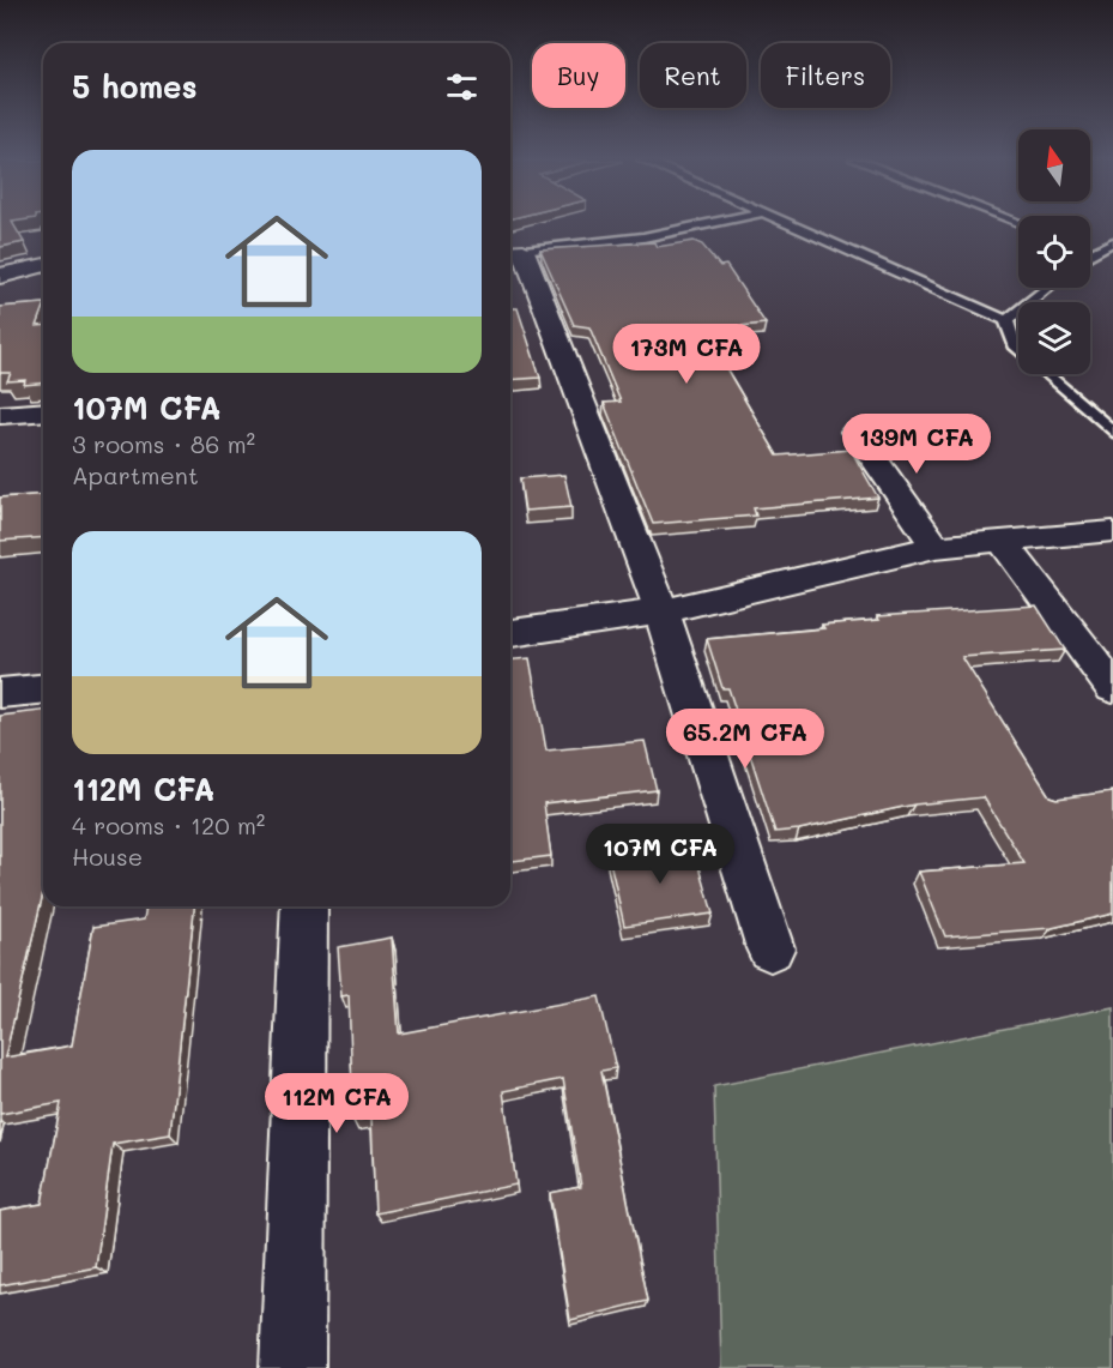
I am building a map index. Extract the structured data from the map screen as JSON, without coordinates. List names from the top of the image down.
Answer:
{
  "north": "top",
  "page": {
    "chip": ["Buy", "Rent", "Filters"],
    "heading": "5 homes",
    "list": [
      {
        "name": "107M CFA",
        "note": "3 rooms · 86 m² · Apartment"
      },
      {
        "name": "112M CFA",
        "note": "4 rooms · 120 m² · House"
      }
    ],
    "price": [
      "173M CFA",
      "139M CFA",
      "65.2M CFA",
      "107M CFA",
      "112M CFA"
    ]
  }
}
